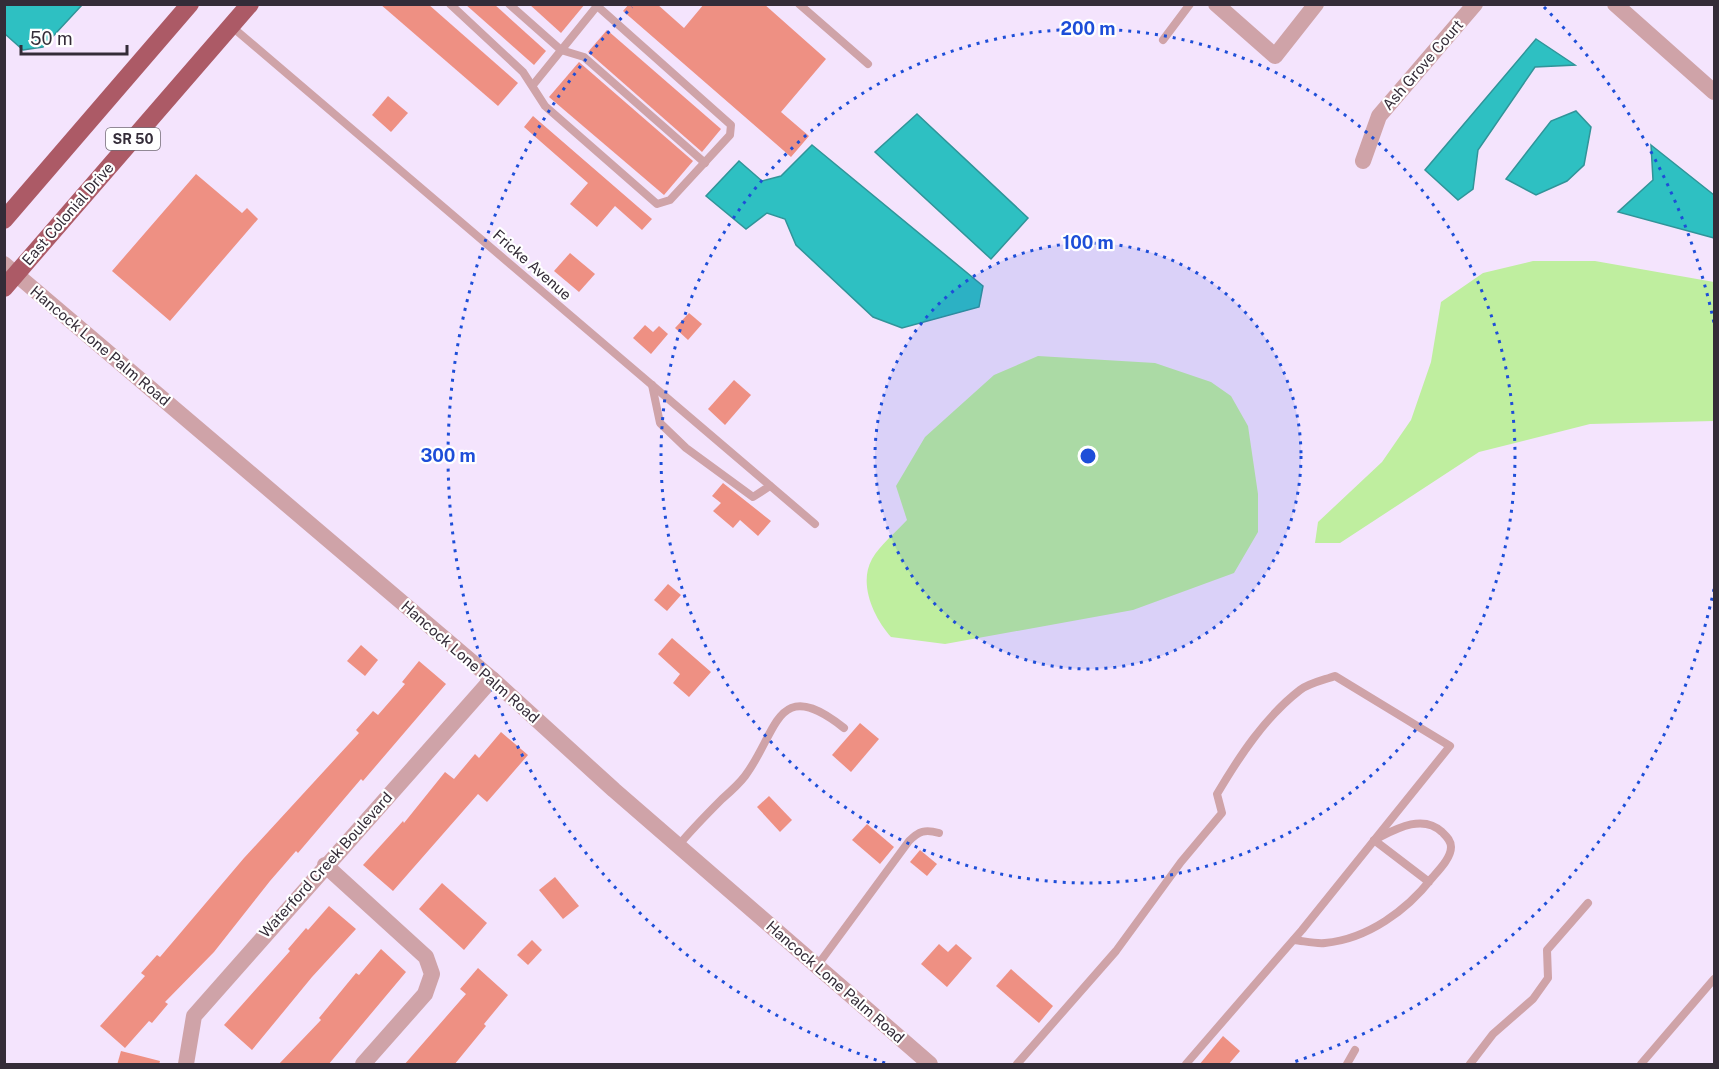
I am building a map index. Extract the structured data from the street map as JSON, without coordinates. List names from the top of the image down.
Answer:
{
  "streets": {
    "highway": ["SR 50", "East Colonial Drive"],
    "street": ["Ash Grove Court", "Hancock Lone Palm Road", "Waterford Creek Boulevard"],
    "lane": ["Fricke Avenue"]
  },
  "crossings": [
    ["East Colonial Drive", "Fricke Avenue"],
    ["East Colonial Drive", "Hancock Lone Palm Road"],
    ["Hancock Lone Palm Road", "Waterford Creek Boulevard"]
  ],
  "scale_bar": "50 m",
  "rings": ["200 m", "100 m", "300 m"]
}
